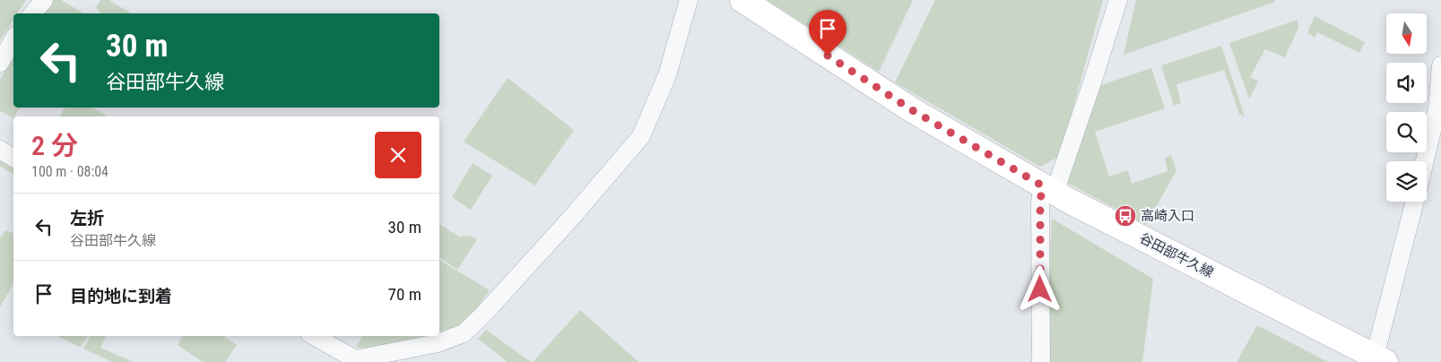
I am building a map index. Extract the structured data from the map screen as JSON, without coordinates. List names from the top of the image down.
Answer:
{
  "streets": {
    "main road": ["谷田部牛久線"]
  },
  "places": {
    "bus stop": ["高崎入口"]
  },
  "north": "bottom",
  "page": {
    "turn": ["30 m", "谷田部牛久線"],
    "heading": ["2 分", "100 m · 08:04"],
    "list": [
      {
        "name": "左折",
        "note": "谷田部牛久線",
        "value": "30 m"
      },
      {
        "name": "目的地に到着",
        "value": "70 m"
      }
    ]
  }
}
